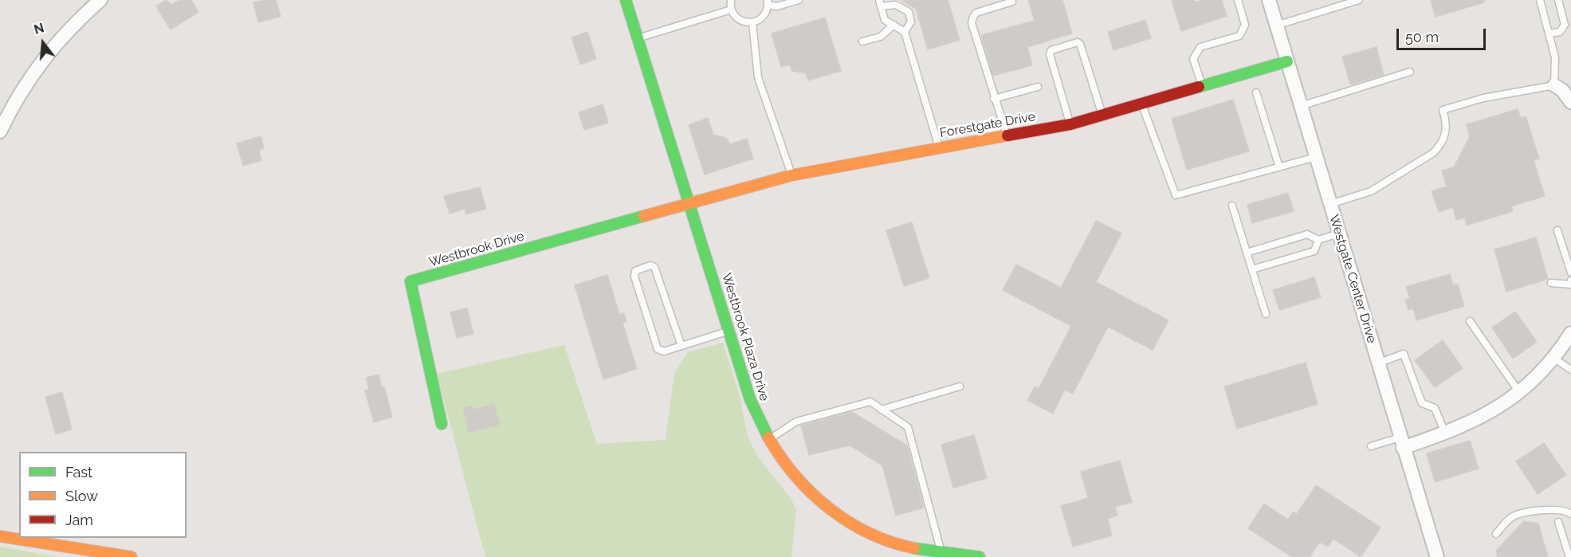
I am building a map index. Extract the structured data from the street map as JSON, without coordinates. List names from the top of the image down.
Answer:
{
  "streets": {
    "main road": ["Forestgate Drive", "Westbrook Drive", "Westbrook Plaza Drive"],
    "street": ["Westgate Center Drive"]
  },
  "crossings": [
    ["Forestgate Drive", "Westbrook Drive"],
    ["Forestgate Drive", "Westgate Center Drive"],
    ["Forestgate Drive", "Westbrook Plaza Drive"],
    ["Westbrook Drive", "Westbrook Plaza Drive"]
  ],
  "legend": ["Fast", "Slow", "Jam"],
  "scale_bar": "50 m",
  "north": "top"
}
